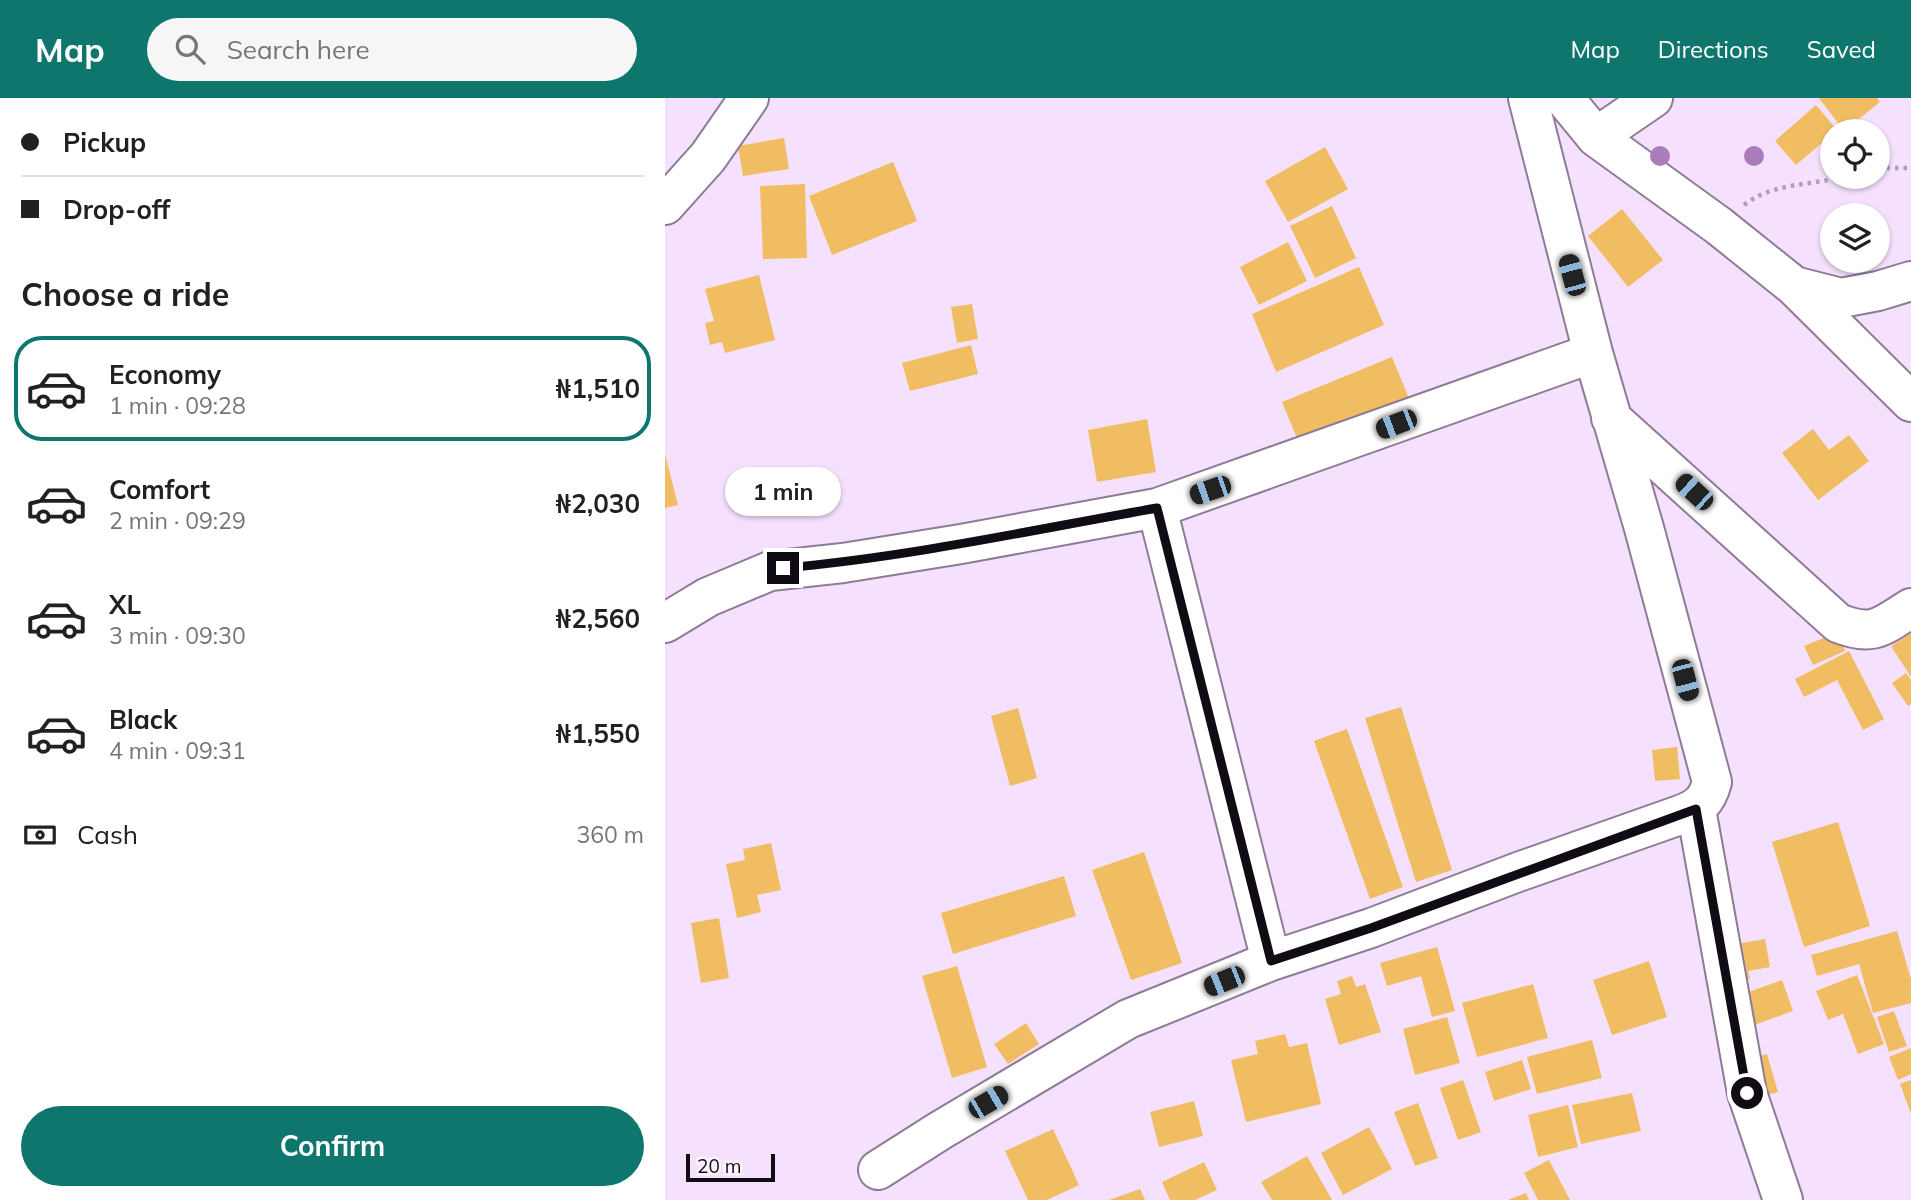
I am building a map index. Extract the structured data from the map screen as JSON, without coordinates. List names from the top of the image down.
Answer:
{
  "scale_bar": "20 m",
  "page": {
    "header": "Map",
    "search": "Search here",
    "nav": ["Map", "Directions", "Saved"],
    "banner": ["Pickup", "Drop-off"],
    "heading": "Choose a ride",
    "list": [
      {
        "name": "Economy",
        "note": "1 min · 09:28",
        "value": "₦1,510"
      },
      {
        "name": "Comfort",
        "note": "2 min · 09:29",
        "value": "₦2,030"
      },
      {
        "name": "XL",
        "note": "3 min · 09:30",
        "value": "₦2,560"
      },
      {
        "name": "Black",
        "note": "4 min · 09:31",
        "value": "₦1,550"
      }
    ],
    "bubble": "1 min",
    "pay": ["Cash", "360 m"],
    "buttons": "Confirm",
    "scale": "20 m"
  }
}
